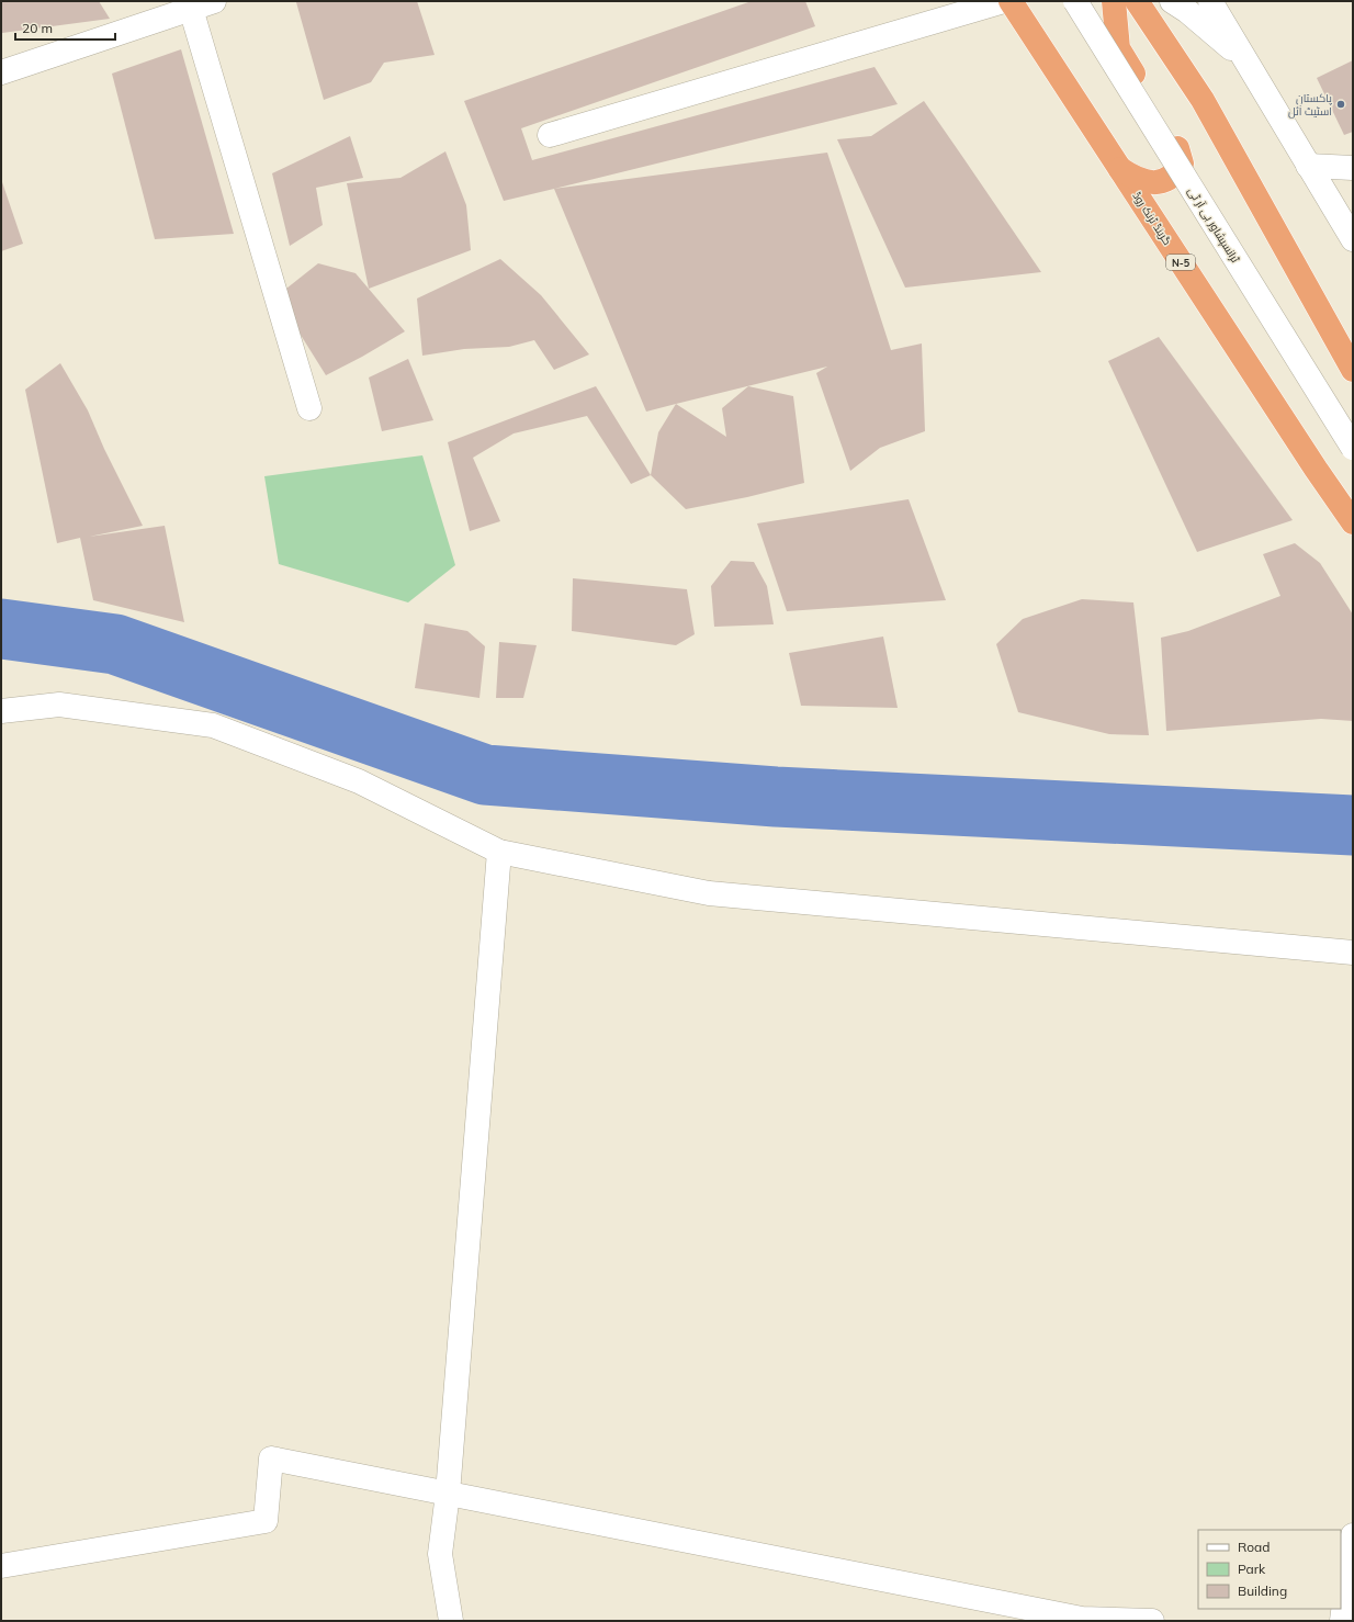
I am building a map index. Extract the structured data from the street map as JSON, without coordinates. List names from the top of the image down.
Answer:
{
  "streets": {
    "highway": ["گرینڈ ٹرنک روڈ", "N-5"],
    "street": ["ٹرانسپشاور بی آر ٹی"]
  },
  "places": ["پاکستان اسٹیٹ آئل"],
  "legend": ["Road", "Park", "Building"],
  "scale_bar": "20 m"
}
